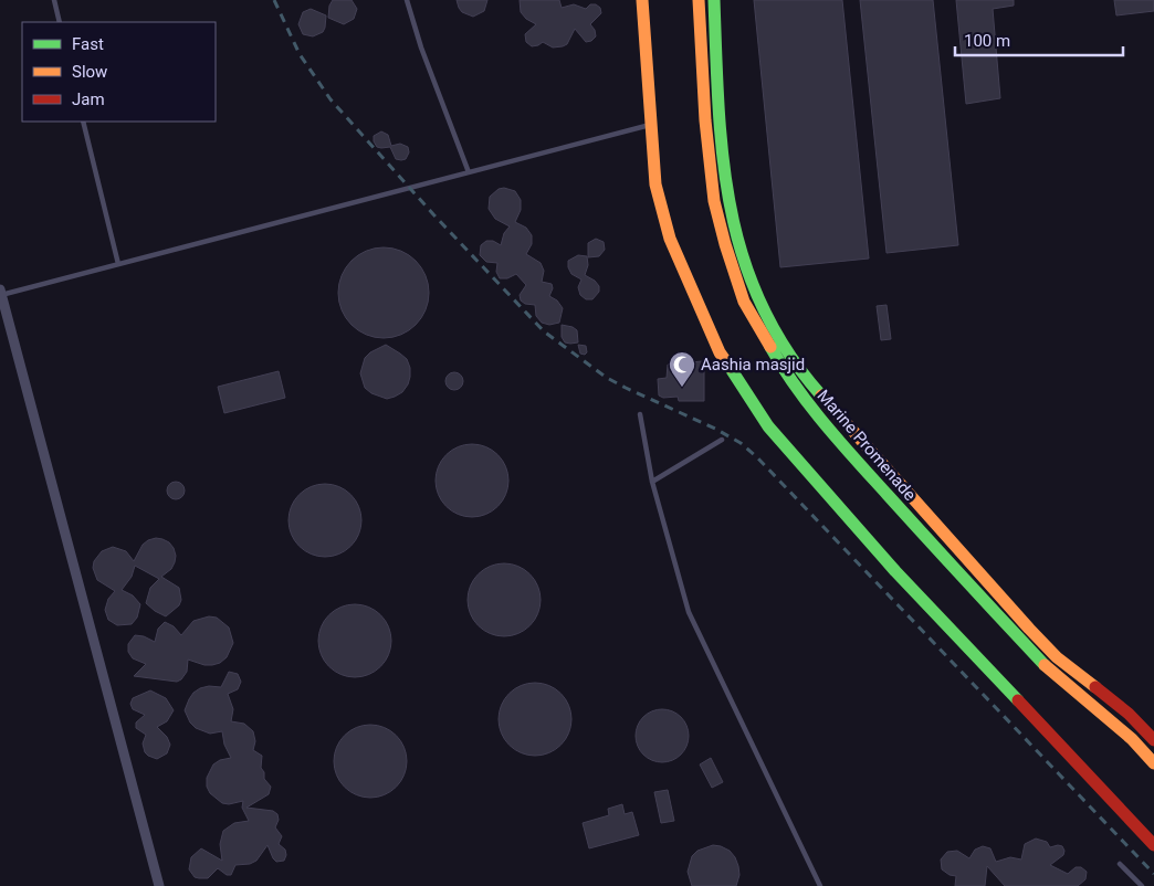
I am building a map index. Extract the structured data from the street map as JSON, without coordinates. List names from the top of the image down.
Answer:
{
  "streets": {
    "main road": ["Marine Promenade"]
  },
  "places": {
    "mosque": ["Aashia masjid"]
  },
  "legend": ["Fast", "Slow", "Jam"],
  "scale_bar": "100 m"
}
